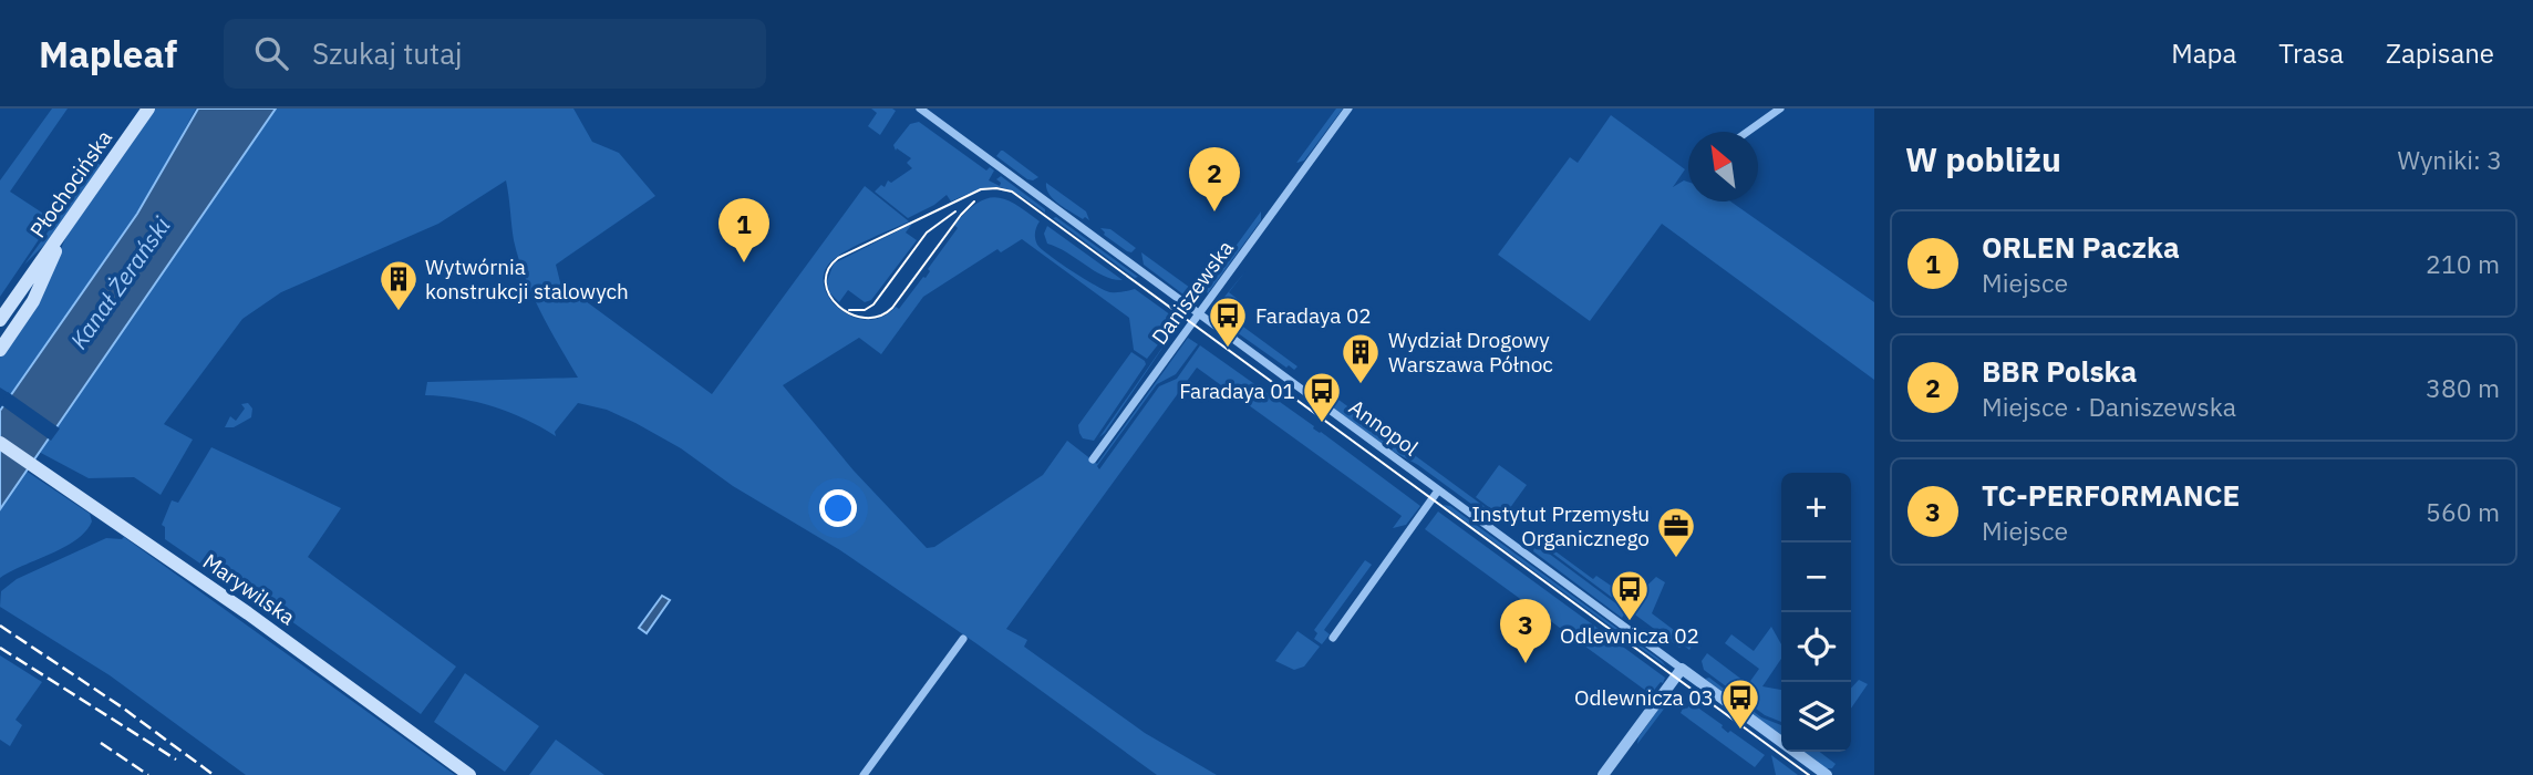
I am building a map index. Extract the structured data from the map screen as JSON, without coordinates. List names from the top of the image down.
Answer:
{
  "streets": {
    "main road": ["Płochocińska", "Marywilska"],
    "street": ["Daniszewska", "Annopol"]
  },
  "crossings": [
    ["Daniszewska", "Annopol"]
  ],
  "water": ["Kanał Żerański"],
  "places": {
    "building": ["Wytwórnia konstrukcji stalowych", "Wydział Drogowy Warszawa Północ"],
    "bus stop": [
      "Faradaya 02",
      "Faradaya 01",
      "Odlewnicza 02",
      "Odlewnicza 03"
    ],
    "office": ["Instytut Przemysłu Organicznego"]
  },
  "north": "top left",
  "page": {
    "header": "Mapleaf",
    "search": "Szukaj tutaj",
    "nav": ["Mapa", "Trasa", "Zapisane"],
    "heading": ["W pobliżu", "Wyniki: 3"],
    "pins": ["2", "1", "3"],
    "list": [
      {
        "mark": "1",
        "name": "ORLEN Paczka",
        "note": "Miejsce",
        "value": "210 m"
      },
      {
        "mark": "2",
        "name": "BBR Polska",
        "note": "Miejsce · Daniszewska",
        "value": "380 m"
      },
      {
        "mark": "3",
        "name": "TC-PERFORMANCE",
        "note": "Miejsce",
        "value": "560 m"
      }
    ],
    "map_buttons": ["+", "−"]
  }
}
